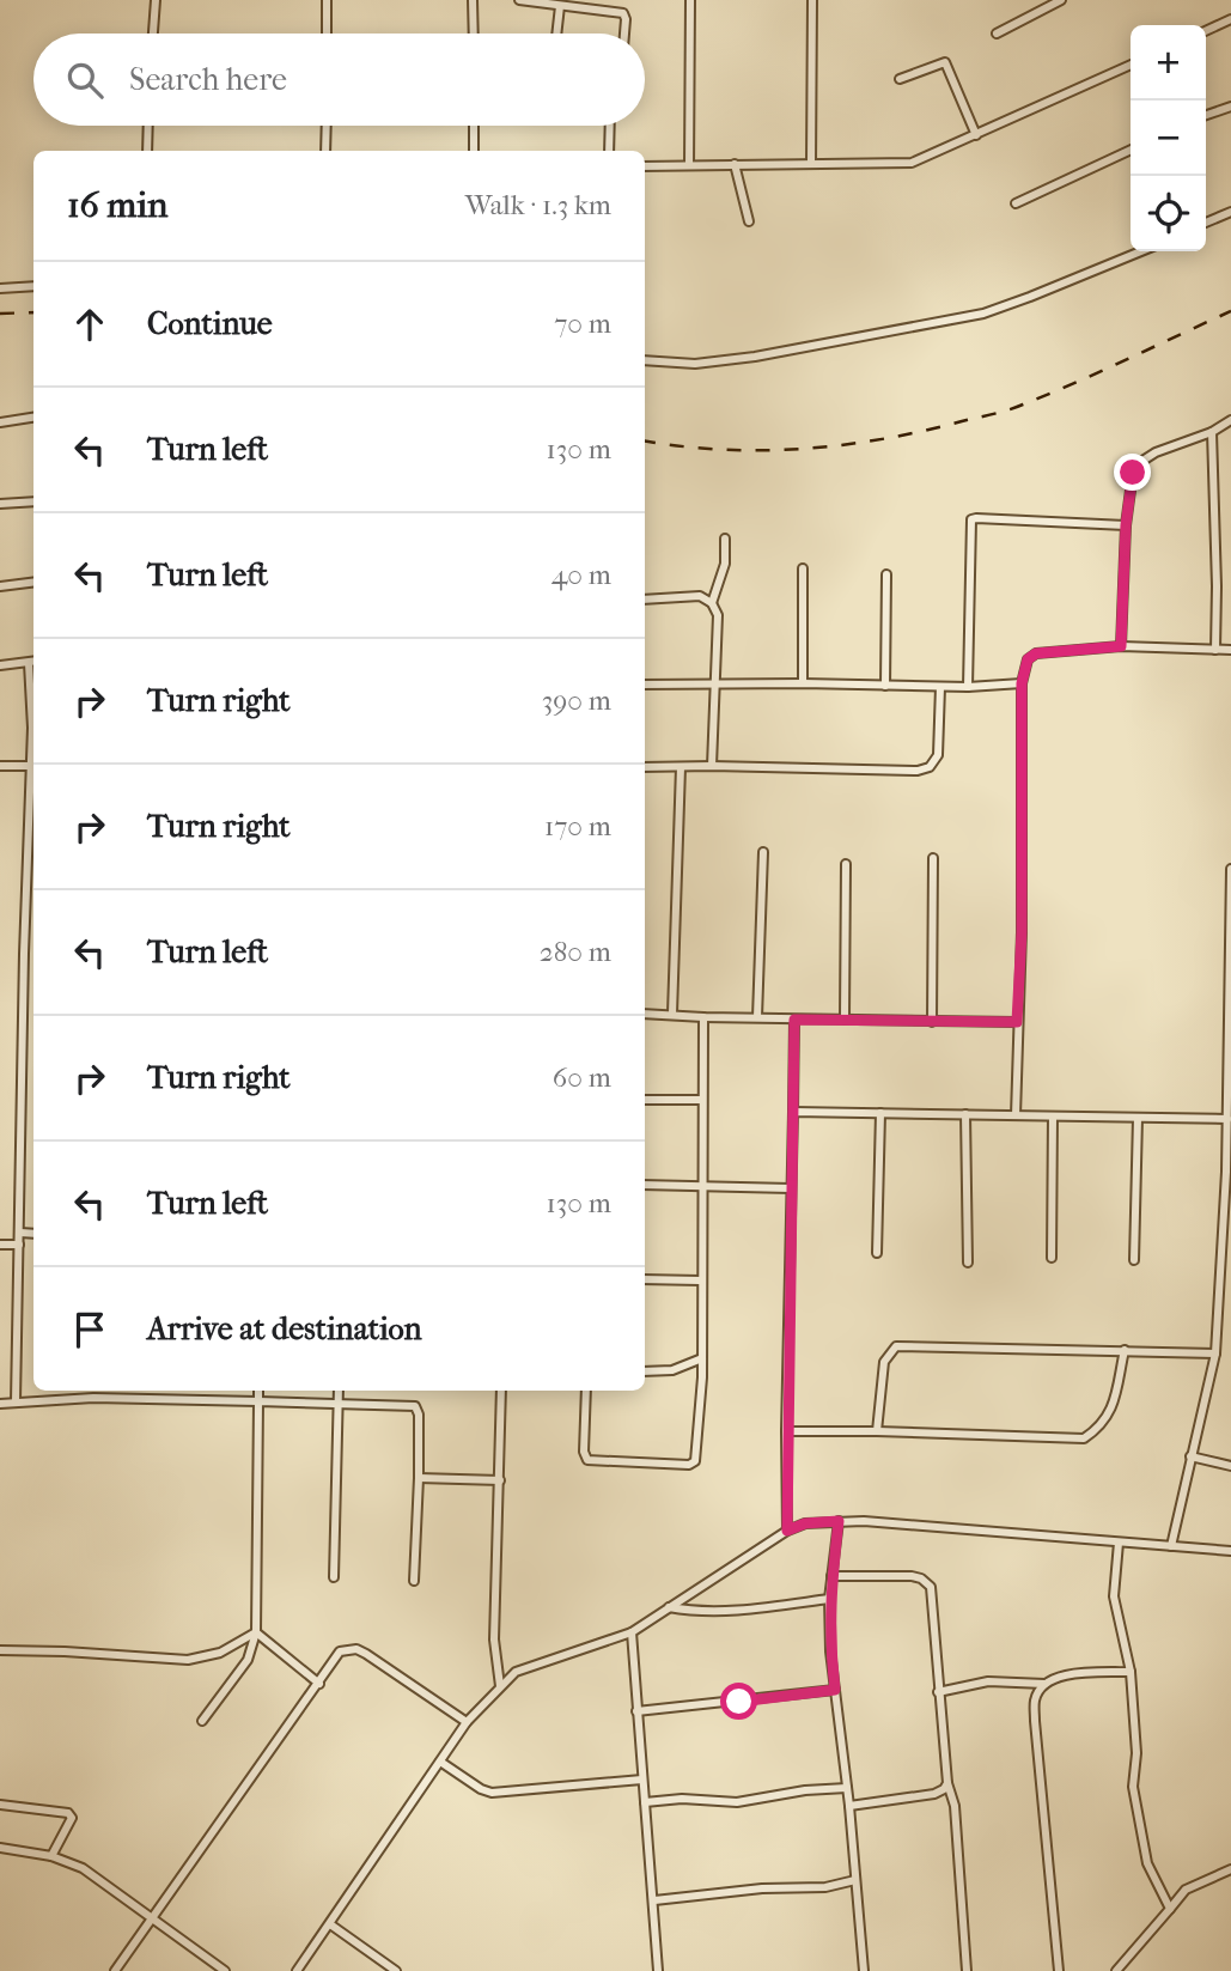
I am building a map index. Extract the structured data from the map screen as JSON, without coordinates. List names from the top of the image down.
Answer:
{
  "page": {
    "map_buttons": ["+", "−"],
    "search": "Search here",
    "heading": ["16 min", "Walk · 1.3 km"],
    "list": [
      ["Continue", "70 m"],
      ["Turn left", "130 m"],
      ["Turn left", "40 m"],
      ["Turn right", "390 m"],
      ["Turn right", "170 m"],
      ["Turn left", "280 m"],
      ["Turn right", "60 m"],
      ["Turn left", "130 m"],
      "Arrive at destination"
    ]
  }
}
